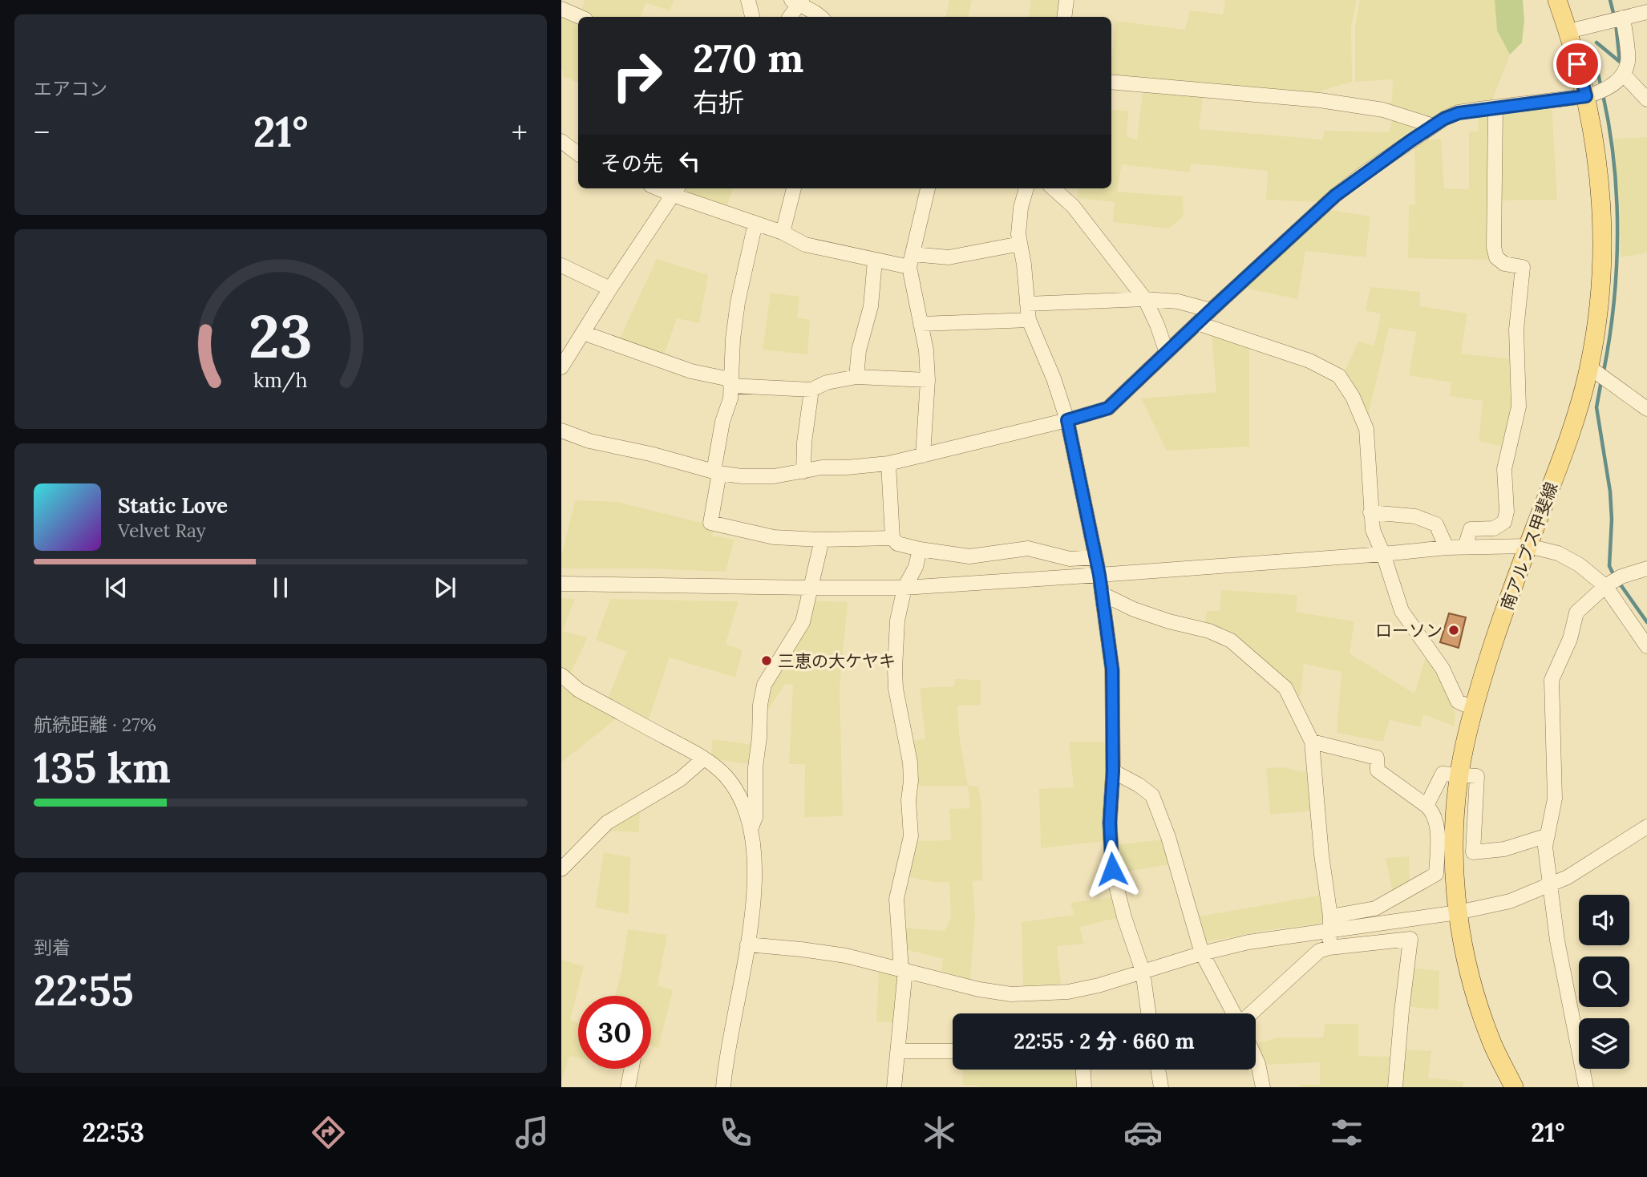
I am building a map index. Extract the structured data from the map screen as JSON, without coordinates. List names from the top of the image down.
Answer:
{
  "streets": {
    "main road": ["南アルプス甲斐線"]
  },
  "places": ["ローソン", "三恵の大ケヤキ"],
  "page": {
    "tile": [
      "エアコン",
      ["航続距離 · 27%", "135 km"],
      ["到着", "22:55"]
    ],
    "turn": ["270 m", "右折"],
    "heat": ["−", "21°", "+"],
    "then": "その先",
    "song": ["Static Love", "Velvet Ray"],
    "limit": "30",
    "trip": "22:55 · 2 分 · 660 m",
    "tabs": ["22:53", "21°"],
    "gauge": ["23", "km/h"]
  }
}
